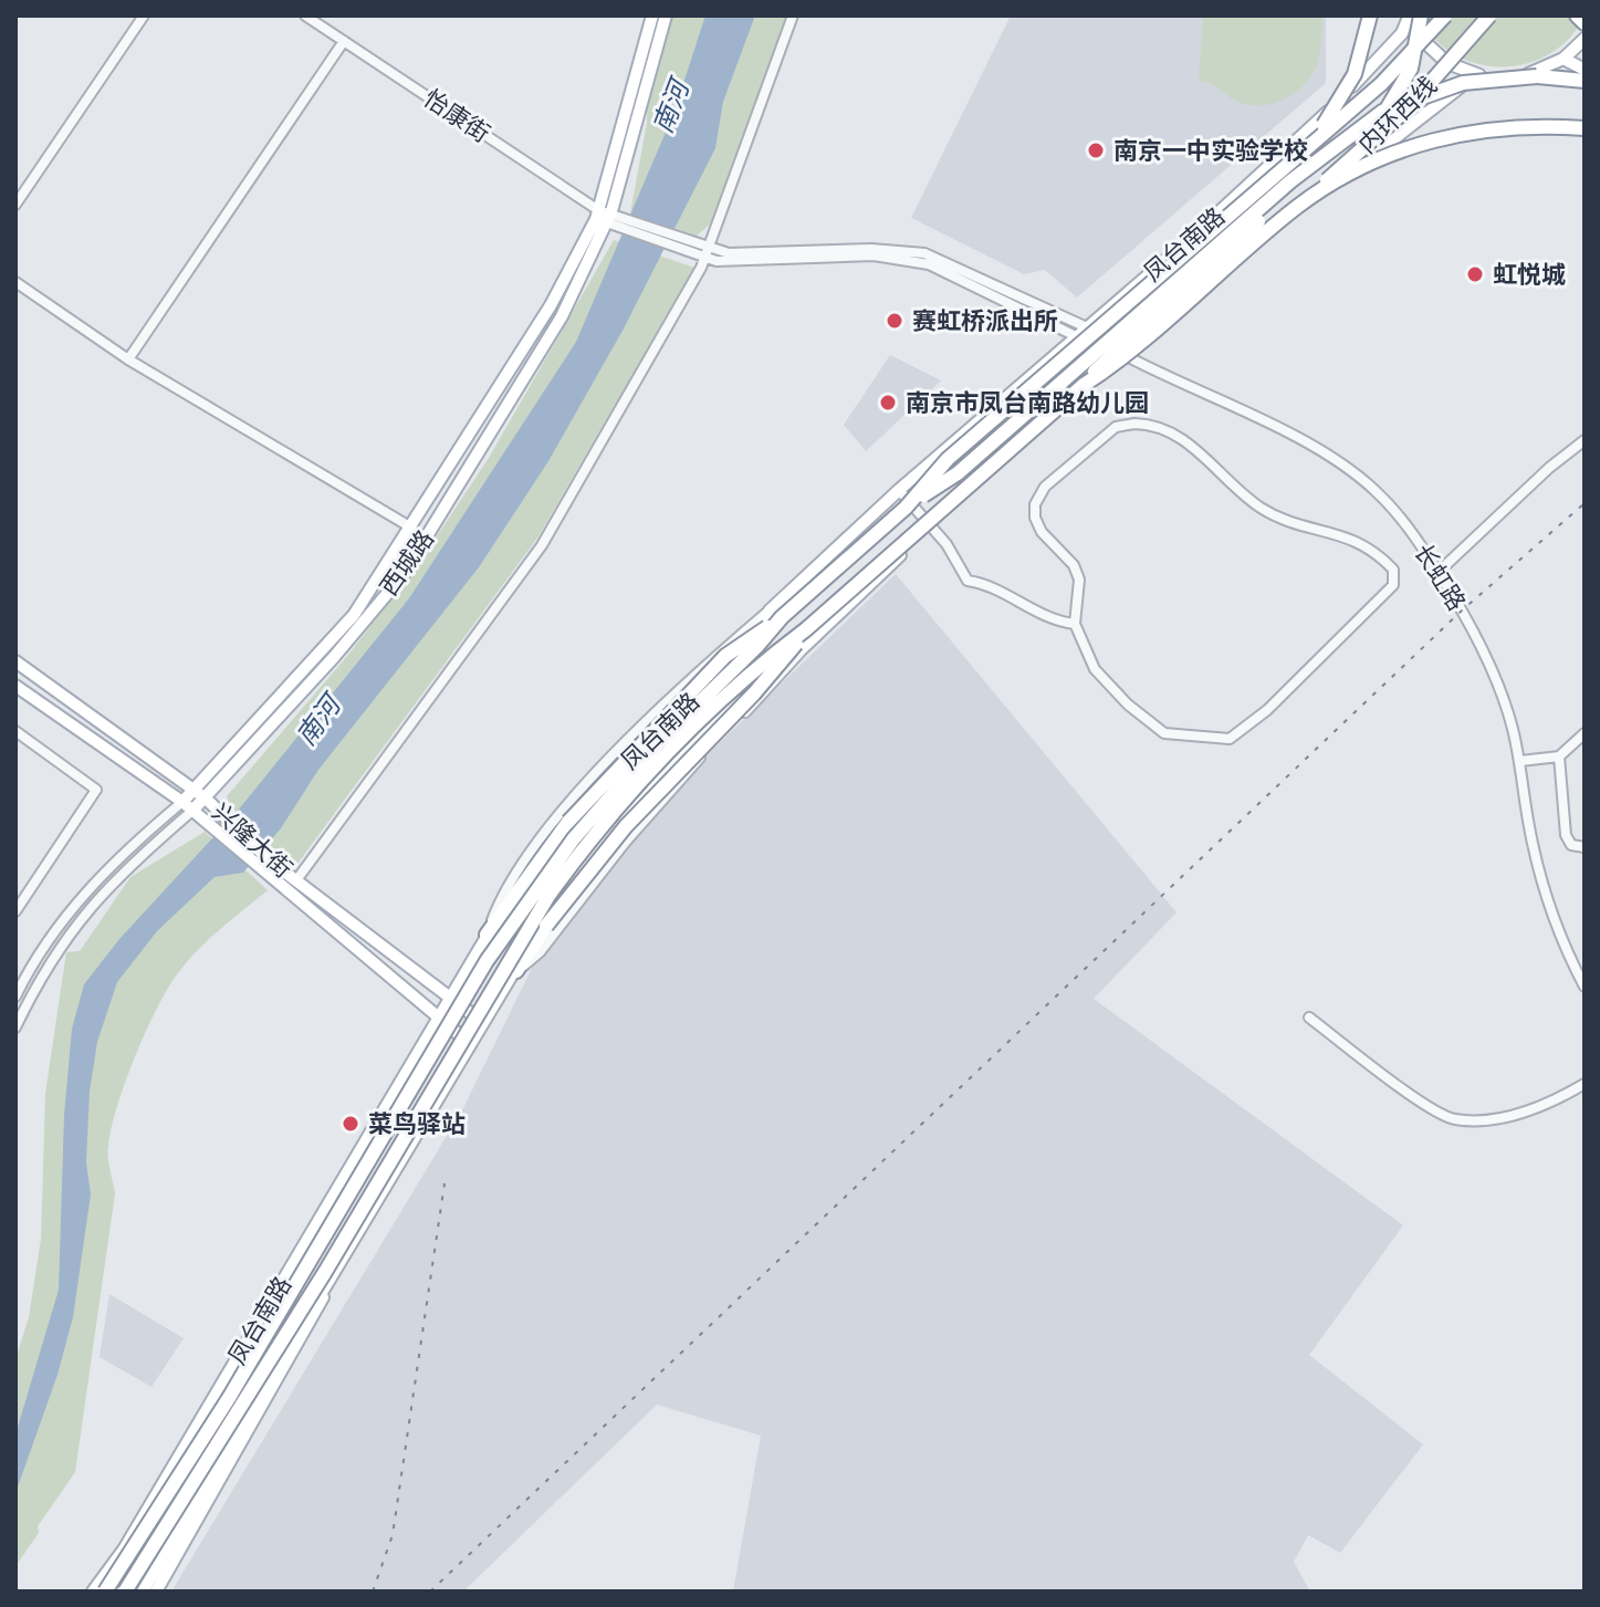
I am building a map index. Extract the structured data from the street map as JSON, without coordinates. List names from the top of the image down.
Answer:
{
  "streets": {
    "highway": ["内环西线", "凤台南路"],
    "main road": ["西城路", "兴隆大街"],
    "street": ["怡康街", "长虹路"]
  },
  "crossings": [
    ["内环西线", "凤台南路"],
    ["怡康街", "西城路"],
    ["怡康街", "长虹路"],
    ["凤台南路", "长虹路"],
    ["凤台南路", "兴隆大街"],
    ["西城路", "兴隆大街"]
  ],
  "water": ["南河"],
  "places": [
    "南京一中实验学校",
    "虹悦城",
    "赛虹桥派出所",
    "南京市凤台南路幼儿园",
    "菜鸟驿站"
  ]
}
